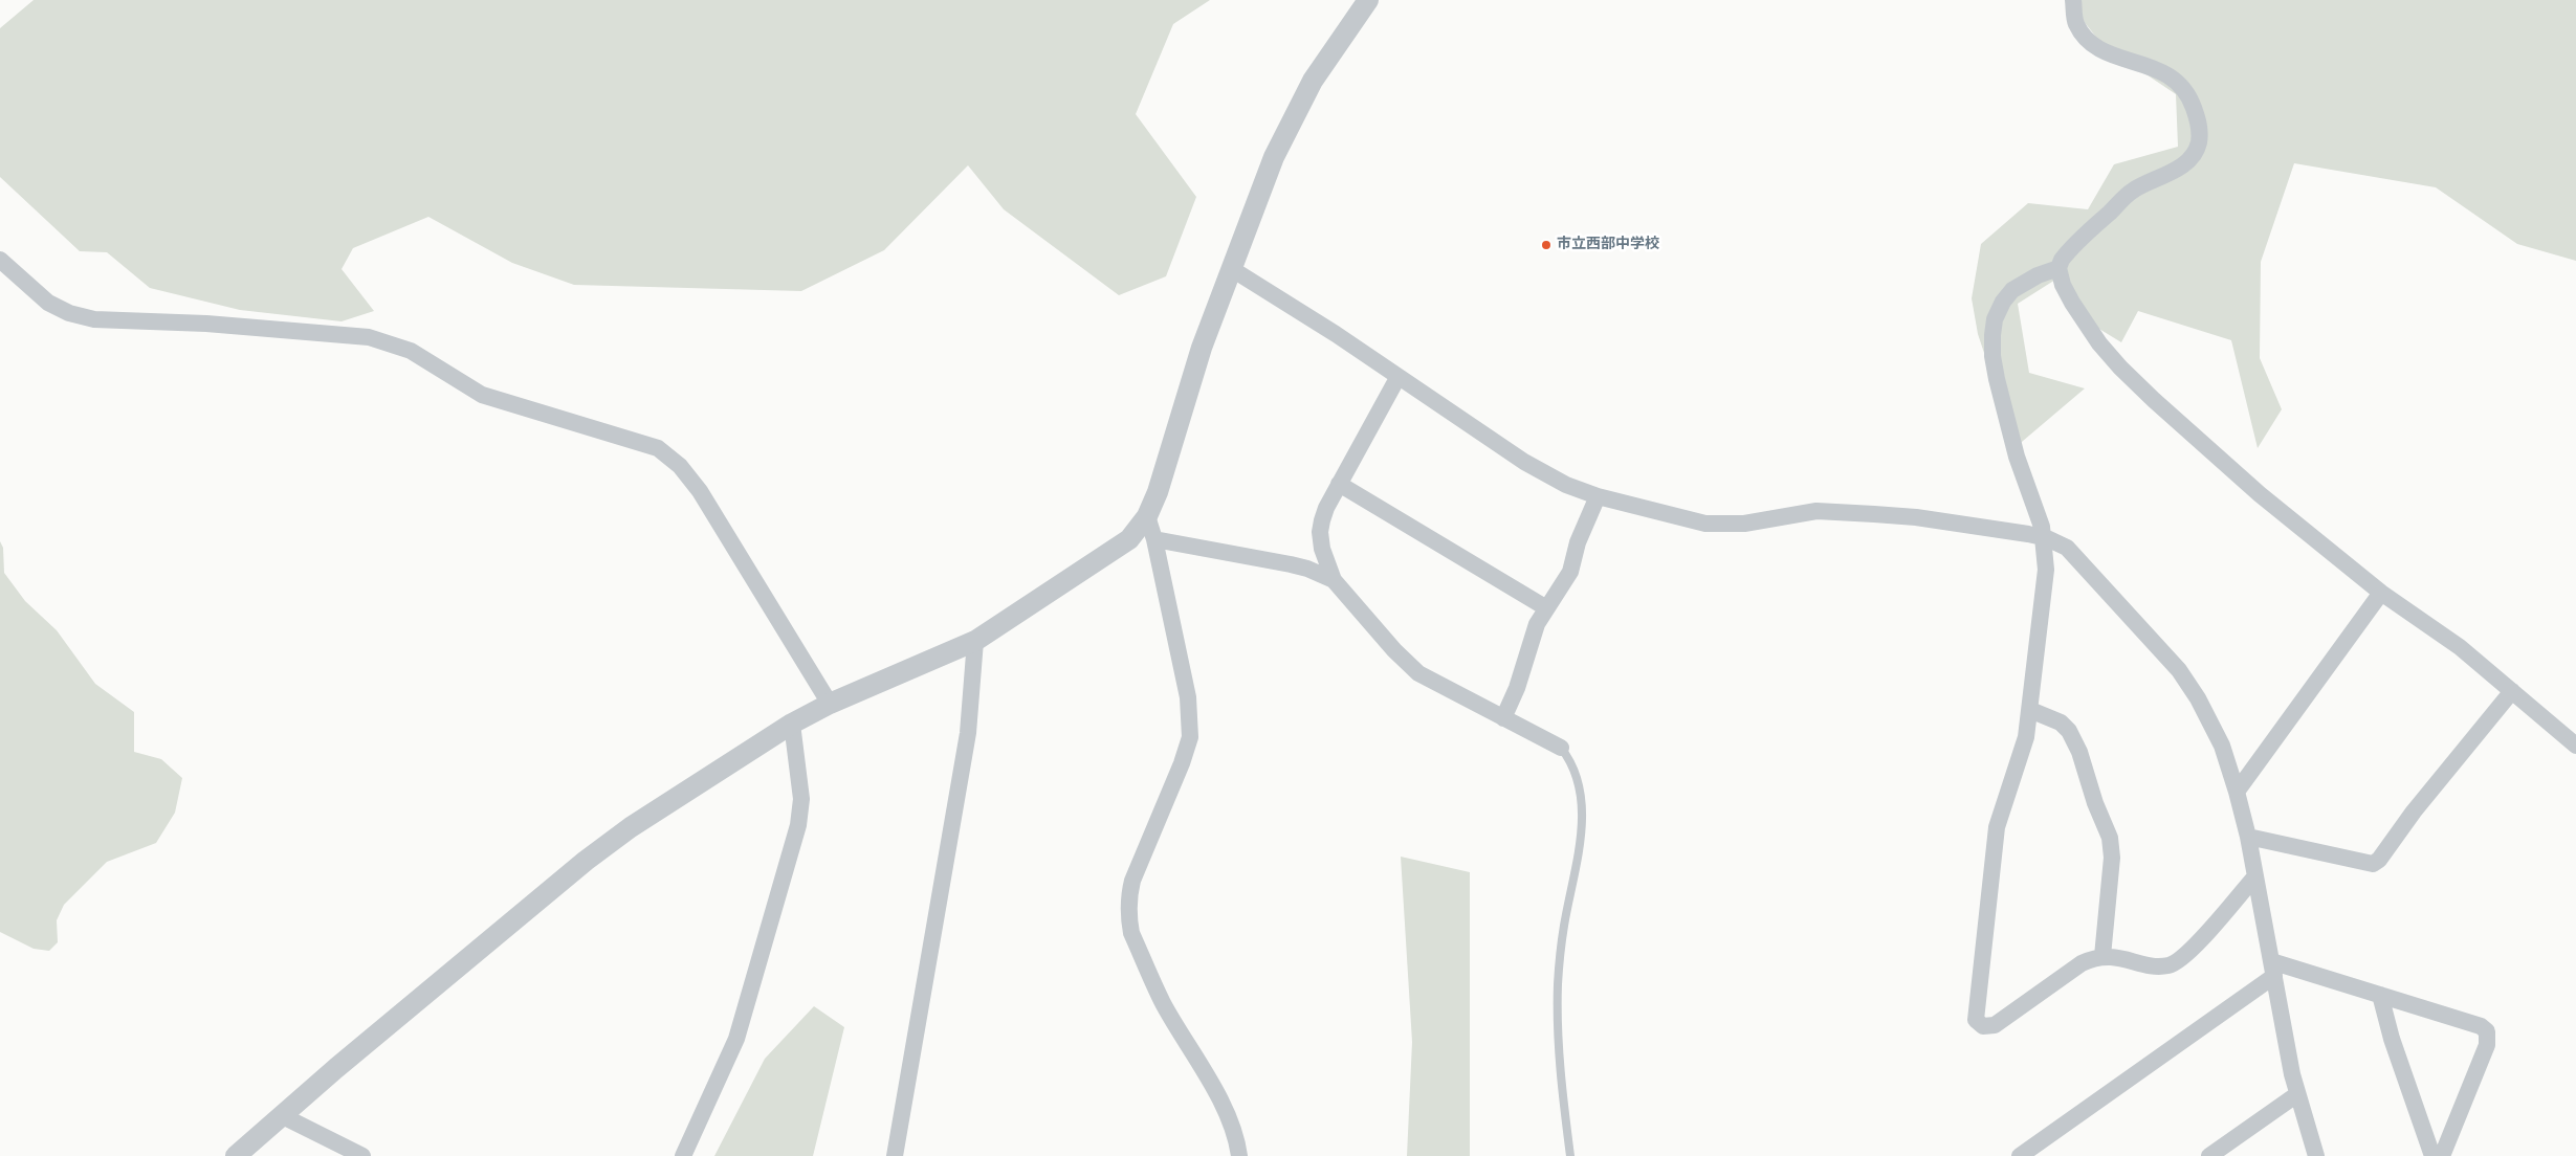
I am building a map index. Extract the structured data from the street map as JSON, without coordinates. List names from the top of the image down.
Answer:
{
  "places": ["市立西部中学校"]
}
